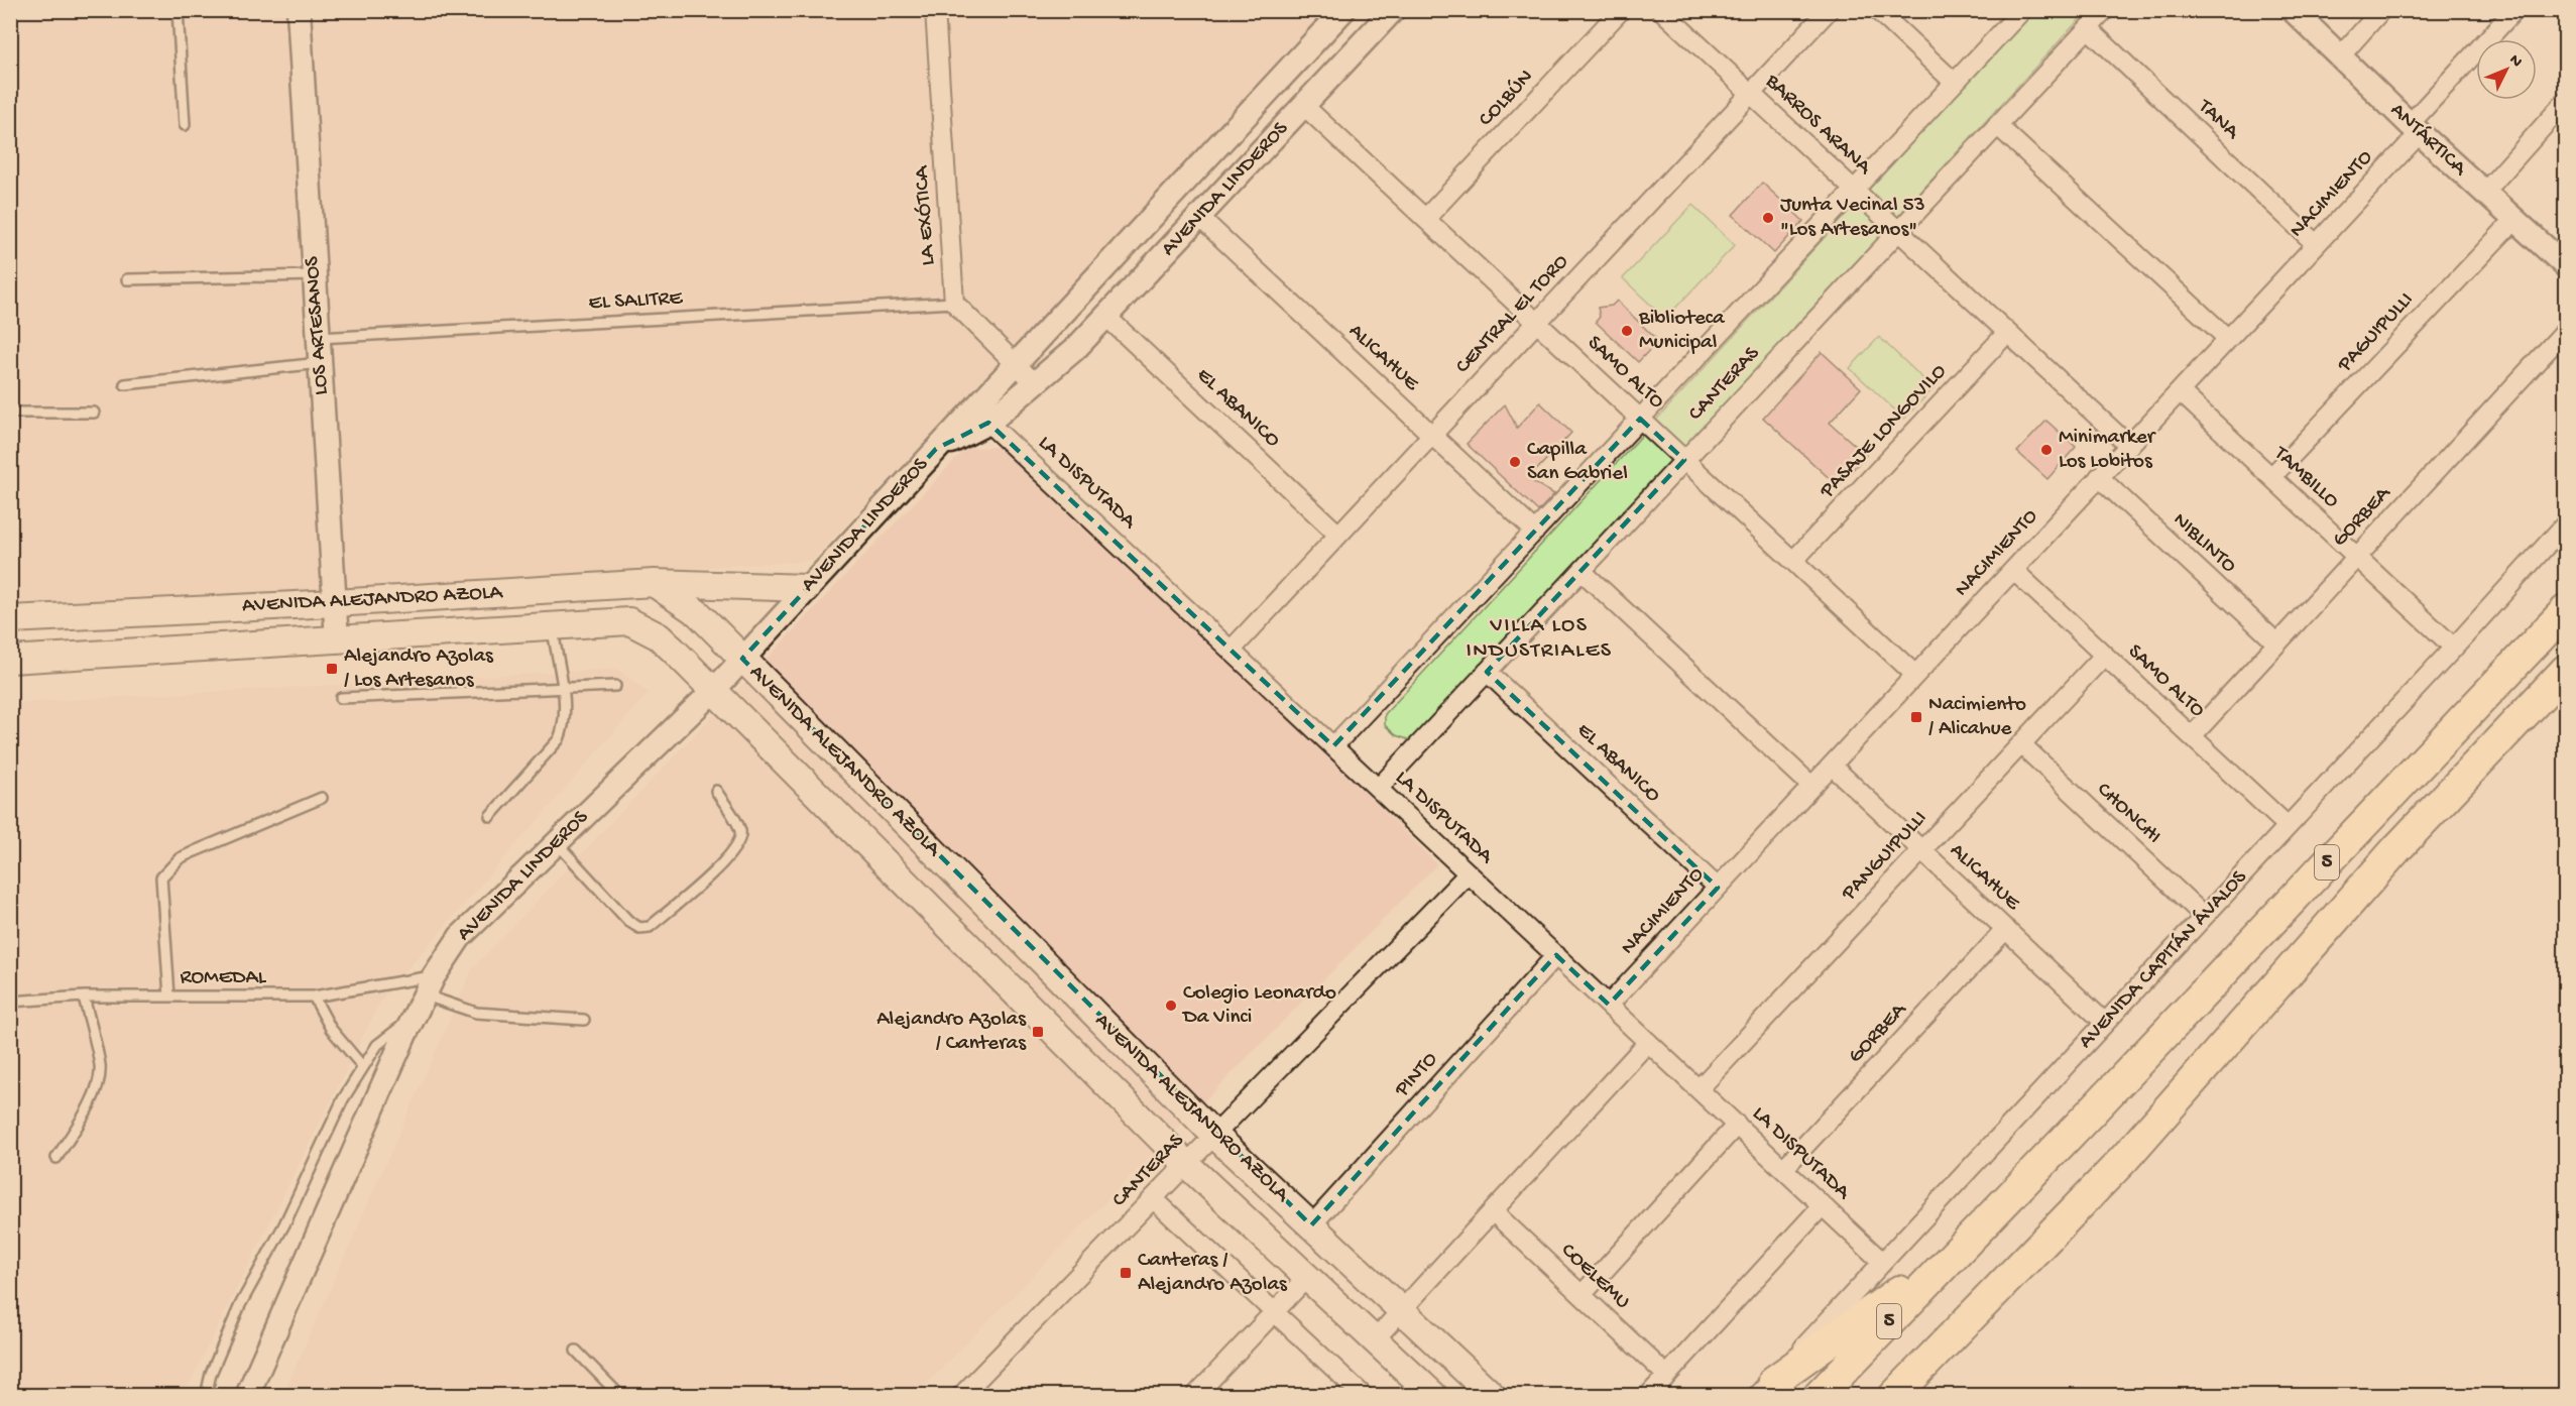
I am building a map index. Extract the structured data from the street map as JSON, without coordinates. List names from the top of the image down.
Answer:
{
  "streets": {
    "highway": ["5"],
    "main road": ["AVENIDA ALEJANDRO AZOLA"],
    "street": [
      "COLBÚN",
      "TANA",
      "BARROS ARANA",
      "ANTÁRTICA",
      "AVENIDA LINDEROS",
      "NACIMIENTO",
      "LA EXÓTICA",
      "CENTRAL EL TORO",
      "LOS ARTESANOS",
      "PAGUIPULLI",
      "ALICAHUE",
      "SAMO ALTO",
      "CANTERAS",
      "EL ABANICO",
      "PASAJE LONGOVILO",
      "TAMBILLO",
      "LA DISPUTADA",
      "GORBEA",
      "NIBLINTO",
      "CHONCHI",
      "PANGUIPULLI",
      "AVENIDA CAPITÁN ÁVALOS",
      "PINTO",
      "COELEMU"
    ],
    "lane": ["EL SALITRE", "ROMEDAL"]
  },
  "crossings": [
    ["COLBÚN", "SAMO ALTO"],
    ["TANA", "NACIMIENTO"],
    ["TANA", "CANTERAS"],
    ["BARROS ARANA", "NACIMIENTO"],
    ["BARROS ARANA", "CENTRAL EL TORO"],
    ["BARROS ARANA", "CANTERAS"],
    ["BARROS ARANA", "PASAJE LONGOVILO"],
    ["ANTÁRTICA", "NACIMIENTO"],
    ["ANTÁRTICA", "PAGUIPULLI"],
    ["AVENIDA LINDEROS", "ALICAHUE"],
    ["AVENIDA LINDEROS", "SAMO ALTO"],
    ["AVENIDA LINDEROS", "EL ABANICO"],
    ["AVENIDA LINDEROS", "LA DISPUTADA"],
    ["AVENIDA LINDEROS", "AVENIDA ALEJANDRO AZOLA"],
    ["AVENIDA LINDEROS", "ROMEDAL"],
    ["NACIMIENTO", "ALICAHUE"],
    ["NACIMIENTO", "SAMO ALTO"],
    ["NACIMIENTO", "EL ABANICO"],
    ["NACIMIENTO", "TAMBILLO"],
    ["NACIMIENTO", "LA DISPUTADA"],
    ["NACIMIENTO", "NIBLINTO"],
    ["LA EXÓTICA", "EL SALITRE"],
    ["EL SALITRE", "LOS ARTESANOS"],
    ["CENTRAL EL TORO", "ALICAHUE"],
    ["CENTRAL EL TORO", "SAMO ALTO"],
    ["CENTRAL EL TORO", "EL ABANICO"],
    ["CENTRAL EL TORO", "LA DISPUTADA"],
    ["LOS ARTESANOS", "AVENIDA ALEJANDRO AZOLA"],
    ["PAGUIPULLI", "TAMBILLO"],
    ["ALICAHUE", "CANTERAS"],
    ["ALICAHUE", "GORBEA"],
    ["ALICAHUE", "PANGUIPULLI"],
    ["ALICAHUE", "AVENIDA CAPITÁN ÁVALOS"],
    ["SAMO ALTO", "CANTERAS"],
    ["SAMO ALTO", "PASAJE LONGOVILO"],
    ["SAMO ALTO", "GORBEA"],
    ["SAMO ALTO", "PANGUIPULLI"],
    ["SAMO ALTO", "AVENIDA CAPITÁN ÁVALOS"],
    ["CANTERAS", "EL ABANICO"],
    ["CANTERAS", "LA DISPUTADA"],
    ["CANTERAS", "AVENIDA ALEJANDRO AZOLA"],
    ["TAMBILLO", "GORBEA"],
    ["TAMBILLO", "AVENIDA CAPITÁN ÁVALOS"],
    ["LA DISPUTADA", "GORBEA"],
    ["LA DISPUTADA", "PANGUIPULLI"],
    ["LA DISPUTADA", "AVENIDA CAPITÁN ÁVALOS"],
    ["LA DISPUTADA", "PINTO"],
    ["GORBEA", "NIBLINTO"],
    ["AVENIDA ALEJANDRO AZOLA", "PINTO"],
    ["CHONCHI", "PANGUIPULLI"],
    ["CHONCHI", "AVENIDA CAPITÁN ÁVALOS"]
  ],
  "districts": ["VILLA LOS INDUSTRIALES"],
  "places": {
    "other": [
      "Junta Vecinal 53 \"Los Artesanos\"",
      "Biblioteca Municipal",
      "Minimarker Los Lobitos",
      "Capilla San Gabriel",
      "Colegio Leonardo Da Vinci"
    ],
    "transit": [
      "Alejandro Azolas / Los Artesanos",
      "Nacimiento / Alicahue",
      "Alejandro Azolas / Canteras",
      "Canteras / Alejandro Azolas"
    ]
  },
  "north": "top right"
}
